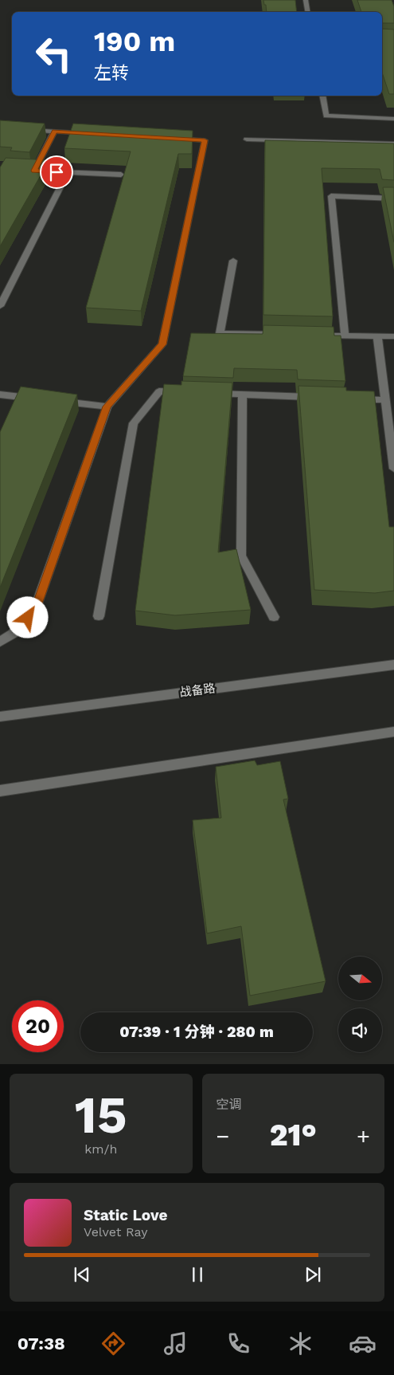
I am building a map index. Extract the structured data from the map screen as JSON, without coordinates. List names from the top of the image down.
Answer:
{
  "streets": {
    "street": ["战备路"]
  },
  "north": "right",
  "page": {
    "turn": ["190 m", "左转"],
    "limit": "20",
    "trip": "07:39 · 1 分钟 · 280 m",
    "tile": [
      ["15", "km/h"],
      "空调"
    ],
    "heat": ["−", "21°", "+"],
    "song": ["Static Love", "Velvet Ray"],
    "tabs": "07:38"
  }
}
